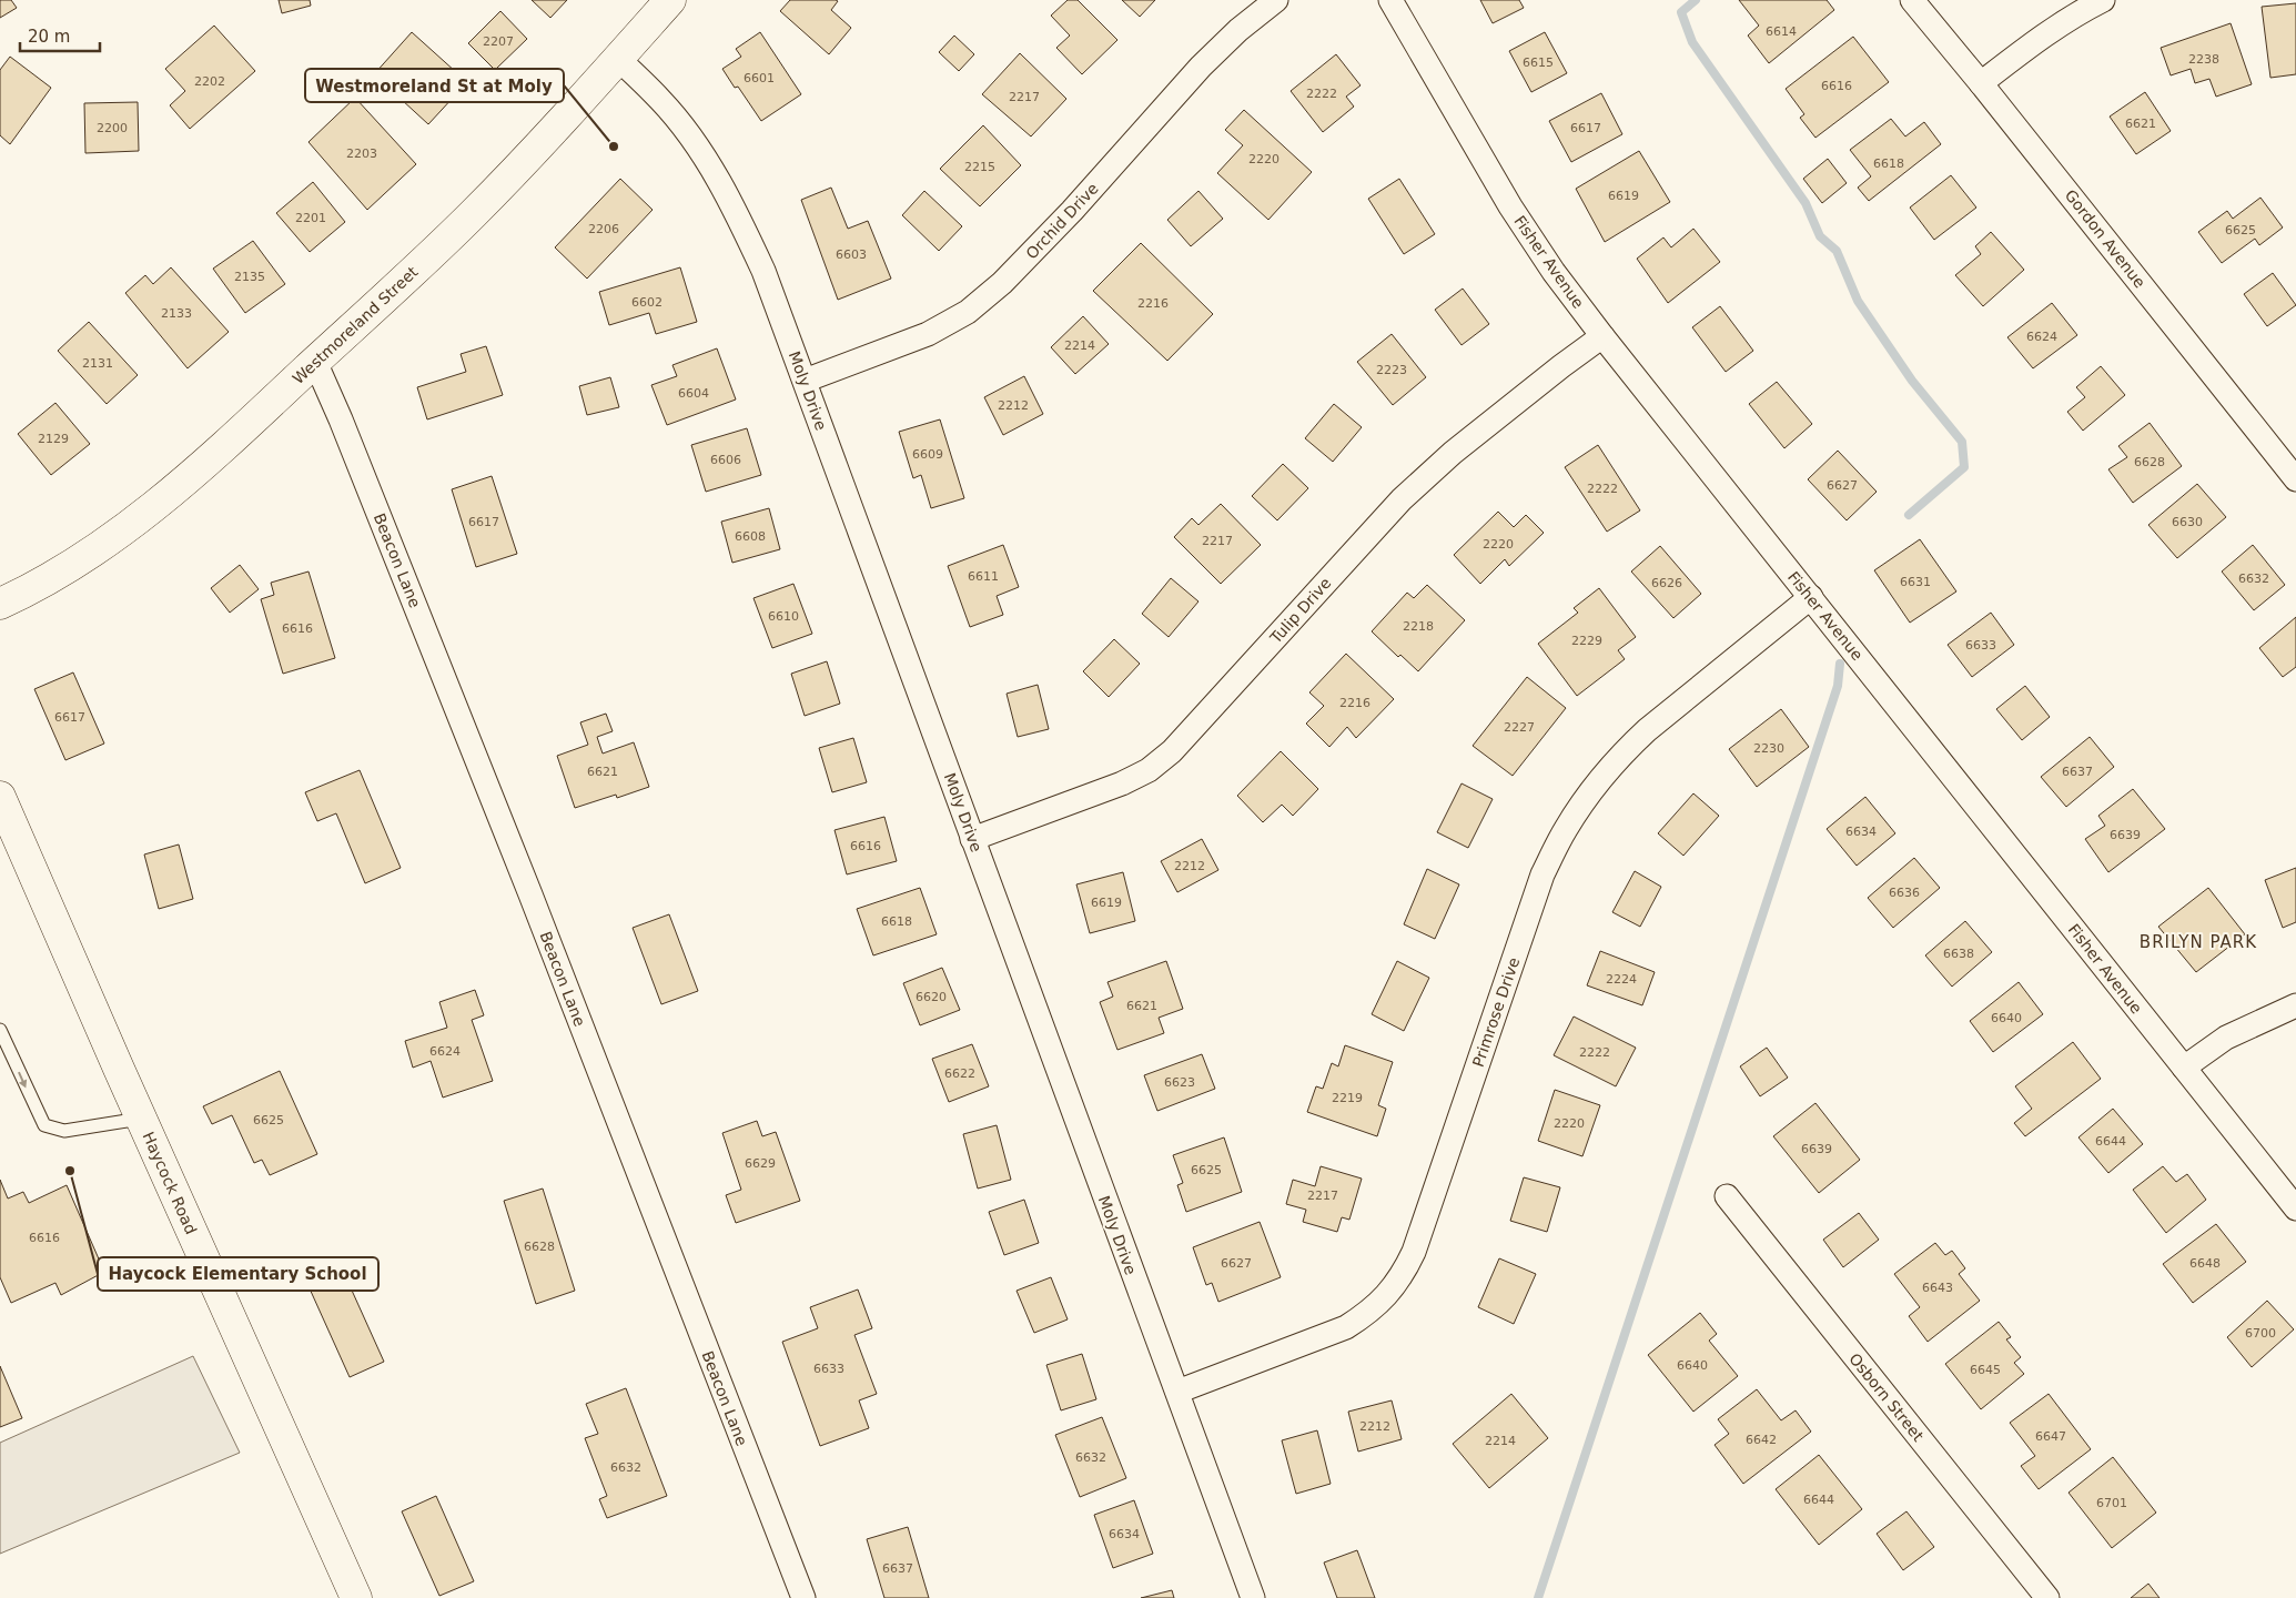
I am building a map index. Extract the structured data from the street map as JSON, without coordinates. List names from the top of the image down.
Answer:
{
  "streets": {
    "main road": ["Westmoreland Street", "Haycock Road"],
    "street": [
      "Orchid Drive",
      "Gordon Avenue",
      "Fisher Avenue",
      "Moly Drive",
      "Beacon Lane",
      "Tulip Drive",
      "Primrose Drive",
      "Osborn Street"
    ]
  },
  "crossings": [
    ["Orchid Drive", "Moly Drive"],
    ["Fisher Avenue", "Tulip Drive"],
    ["Fisher Avenue", "Primrose Drive"],
    ["Westmoreland Street", "Moly Drive"],
    ["Westmoreland Street", "Beacon Lane"],
    ["Moly Drive", "Tulip Drive"],
    ["Moly Drive", "Primrose Drive"]
  ],
  "districts": ["BRILYN PARK"],
  "places": ["Westmoreland St at Moly", "Haycock Elementary School"],
  "house_numbers": [
    "6614",
    "2207",
    "2238",
    "6615",
    "6601",
    "2202",
    "6616",
    "2222",
    "2217",
    "6621",
    "2200",
    "6617",
    "2203",
    "2220",
    "6618",
    "2215",
    "6619",
    "2201",
    "2206",
    "6625",
    "6603",
    "2135",
    "6602",
    "2216",
    "2133",
    "6624",
    "2214",
    "2131",
    "2223",
    "6604",
    "2212",
    "2129",
    "6609",
    "6606",
    "6628",
    "6627",
    "2222",
    "6617",
    "6630",
    "6608",
    "2217",
    "2220",
    "6611",
    "6632",
    "6631",
    "6626",
    "6610",
    "2218",
    "6616",
    "2229",
    "6633",
    "2216",
    "6617",
    "2227",
    "2230",
    "6621",
    "6637",
    "6634",
    "6639",
    "6616",
    "2212",
    "6636",
    "6619",
    "6618",
    "6638",
    "2224",
    "6620",
    "6621",
    "6640",
    "6624",
    "2222",
    "6622",
    "6623",
    "2219",
    "6625",
    "2220",
    "6644",
    "6639",
    "6629",
    "6625",
    "2217",
    "6616",
    "6628",
    "6627",
    "6648",
    "6643",
    "6700",
    "6640",
    "6633",
    "6645",
    "2212",
    "6647",
    "6642",
    "2214",
    "6632",
    "6632",
    "6644",
    "6701",
    "6634",
    "6637"
  ],
  "scale_bar": "20 m"
}
